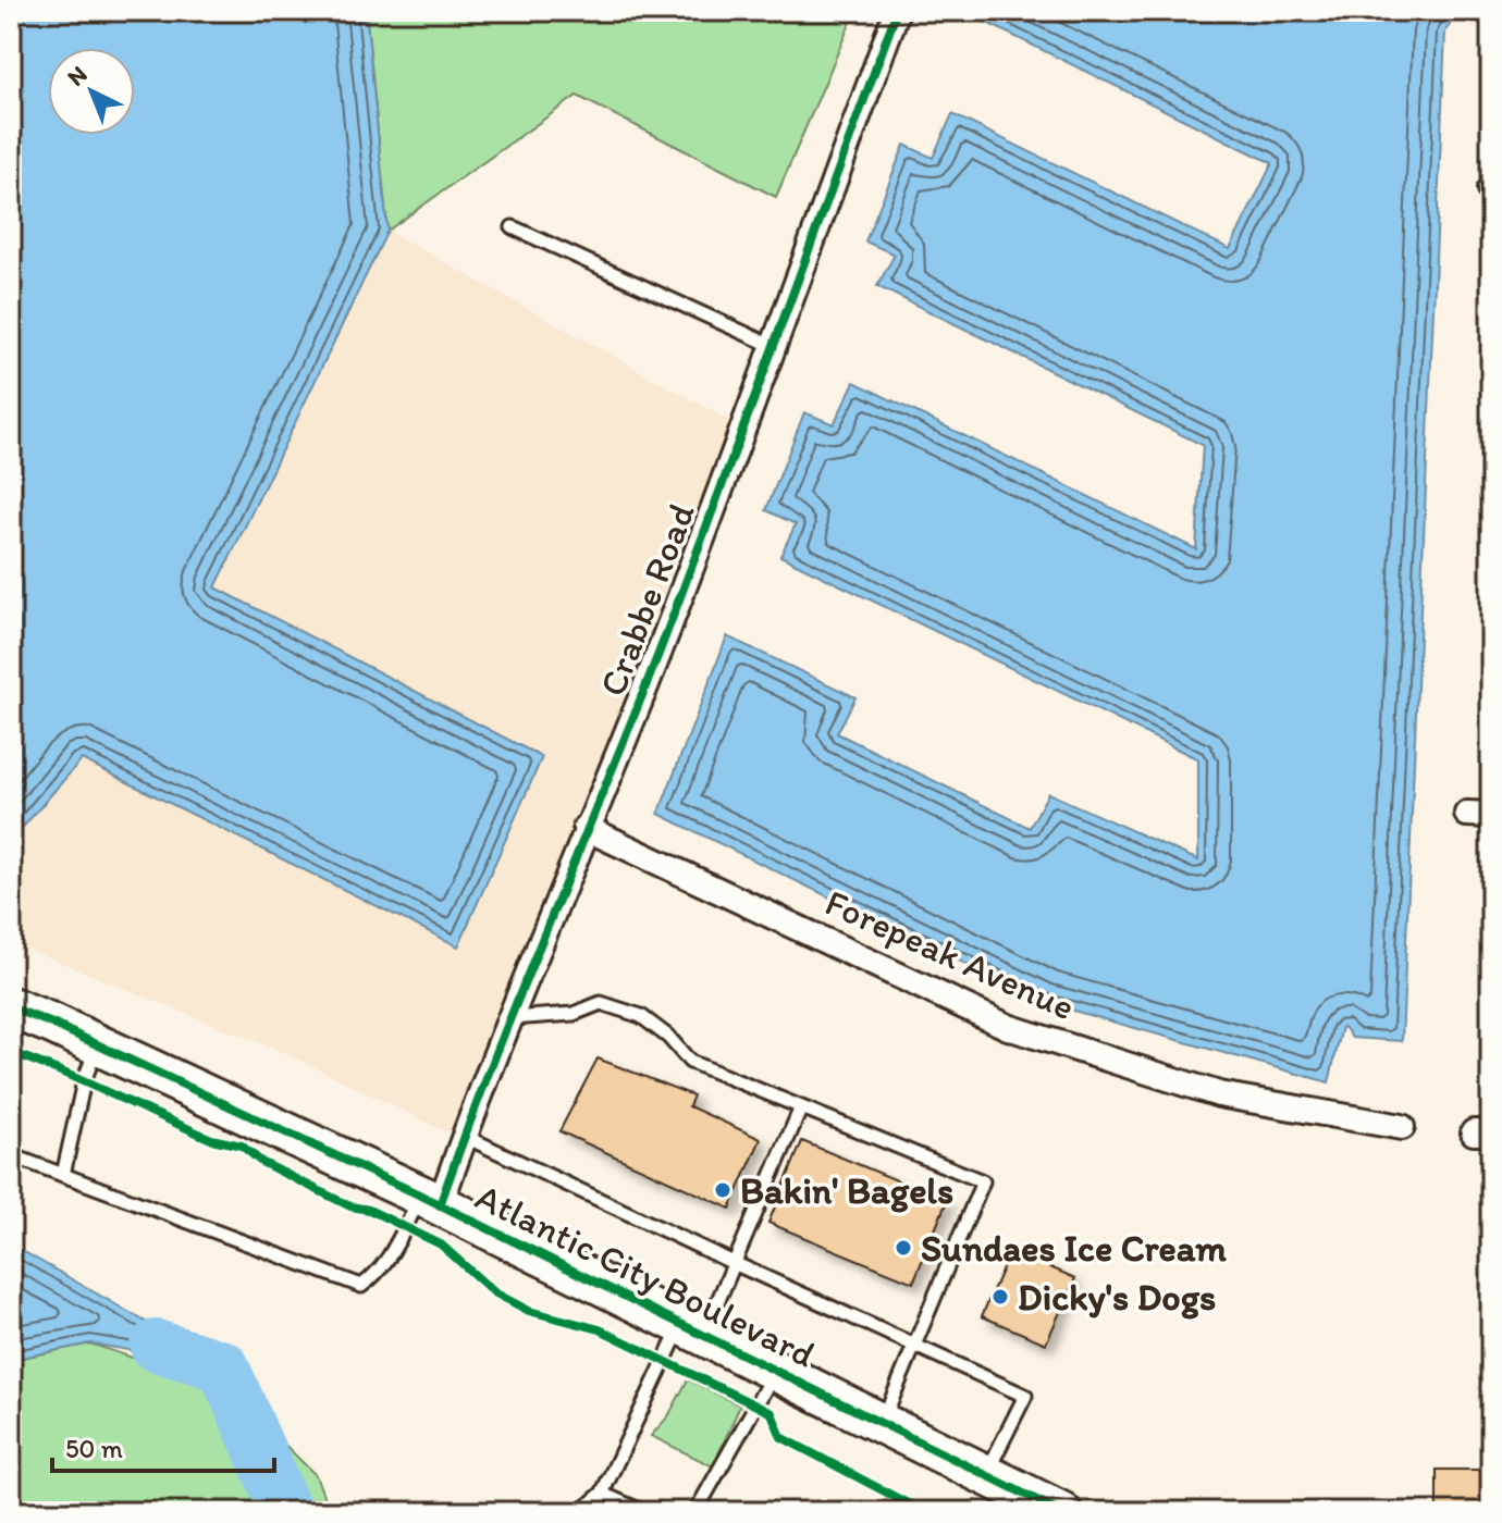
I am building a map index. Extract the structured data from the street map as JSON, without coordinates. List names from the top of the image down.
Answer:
{
  "streets": {
    "main road": ["Atlantic City Boulevard"],
    "street": ["Crabbe Road", "Forepeak Avenue"]
  },
  "crossings": [
    ["Crabbe Road", "Forepeak Avenue"],
    ["Crabbe Road", "Atlantic City Boulevard"]
  ],
  "places": ["Bakin' Bagels", "Sundaes Ice Cream", "Dicky's Dogs"],
  "scale_bar": "50 m",
  "north": "top left"
}
